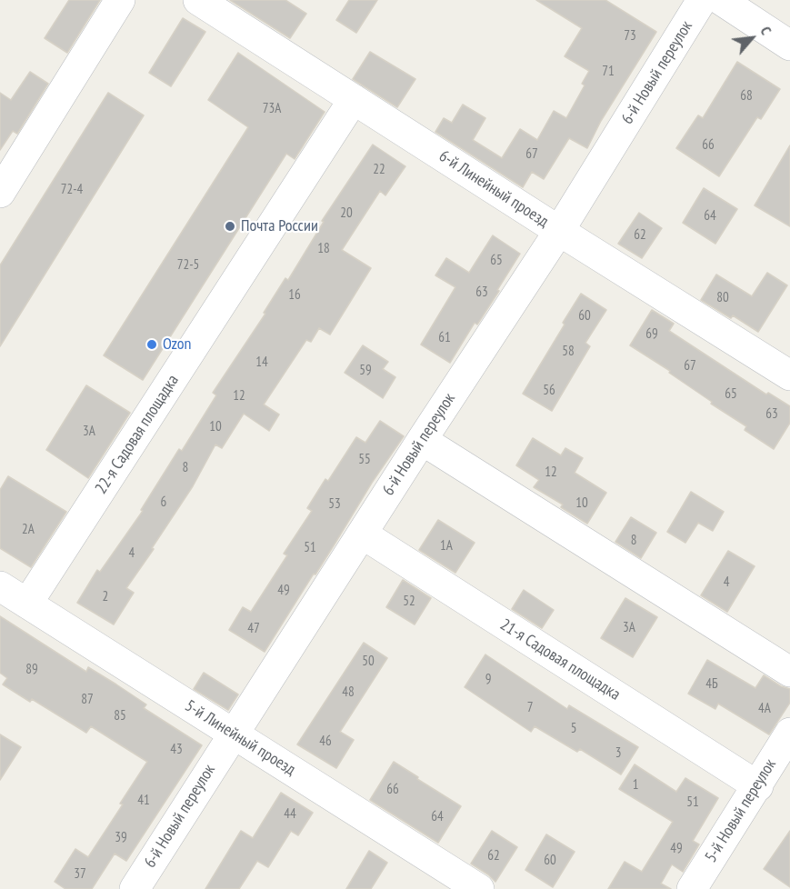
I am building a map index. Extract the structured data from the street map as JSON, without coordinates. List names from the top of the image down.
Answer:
{
  "streets": {
    "street": [
      "6-й Новый переулок",
      "6-й Линейный проезд",
      "22-я Садовая площадка",
      "21-я Садовая площадка",
      "5-й Линейный проезд",
      "5-й Новый переулок"
    ]
  },
  "crossings": [
    ["6-й Новый переулок", "6-й Линейный проезд"],
    ["6-й Новый переулок", "21-я Садовая площадка"],
    ["6-й Новый переулок", "5-й Линейный проезд"],
    ["6-й Линейный проезд", "22-я Садовая площадка"],
    ["22-я Садовая площадка", "5-й Линейный проезд"],
    ["21-я Садовая площадка", "5-й Новый переулок"]
  ],
  "places": ["Почта России", "Ozon"],
  "house_numbers": [
    "73",
    "71",
    "68",
    "73А",
    "66",
    "67",
    "22",
    "72-4",
    "20",
    "64",
    "62",
    "18",
    "65",
    "72-5",
    "63",
    "16",
    "80",
    "60",
    "69",
    "61",
    "58",
    "14",
    "67",
    "59",
    "56",
    "65",
    "12",
    "63",
    "10",
    "3А",
    "55",
    "8",
    "12",
    "6",
    "10",
    "53",
    "2А",
    "8",
    "1А",
    "51",
    "4",
    "4",
    "49",
    "2",
    "52",
    "3А",
    "47",
    "50",
    "89",
    "9",
    "4Б",
    "48",
    "87",
    "7",
    "4А",
    "85",
    "5",
    "46",
    "43",
    "3",
    "1",
    "66",
    "41",
    "51",
    "44",
    "64",
    "39",
    "49",
    "62",
    "60",
    "37"
  ],
  "north": "top right"
}
